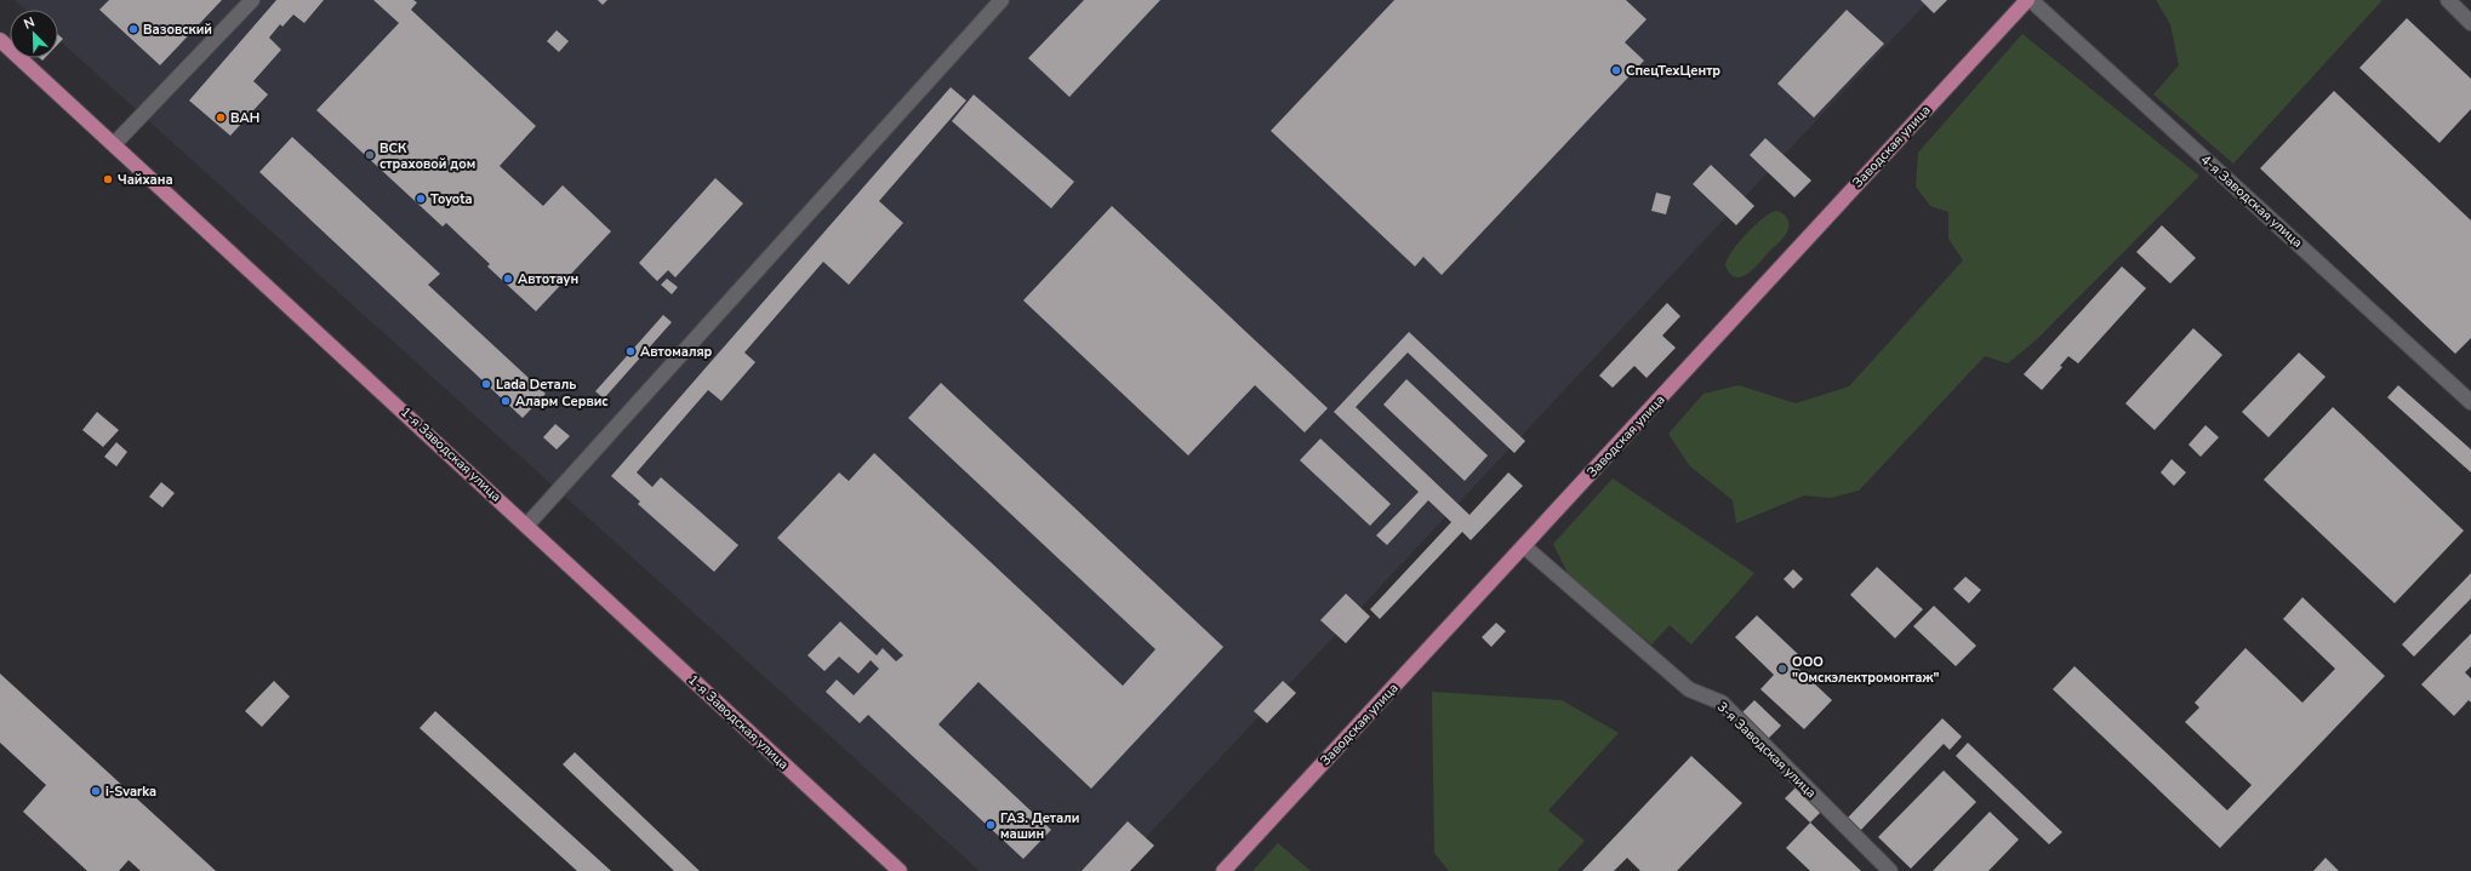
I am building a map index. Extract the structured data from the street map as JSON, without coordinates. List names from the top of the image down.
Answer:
{
  "streets": {
    "main road": ["Заводская улица", "1-я Заводская улица"],
    "street": ["4-я Заводская улица", "3-я Заводская улица"]
  },
  "crossings": [
    ["Заводская улица", "3-я Заводская улица"]
  ],
  "places": [
    "Вазовский",
    "СпецТехЦентр",
    "ВАН",
    "ВСК страховой дом",
    "Чайхана",
    "Toyota",
    "Автотаун",
    "Автомаляр",
    "Lada Dеталь",
    "Аларм Сервис",
    "ООО \"Омскэлектромонтаж\"",
    "i-Svarka",
    "ГАЗ. Детали машин"
  ],
  "north": "top left"
}
